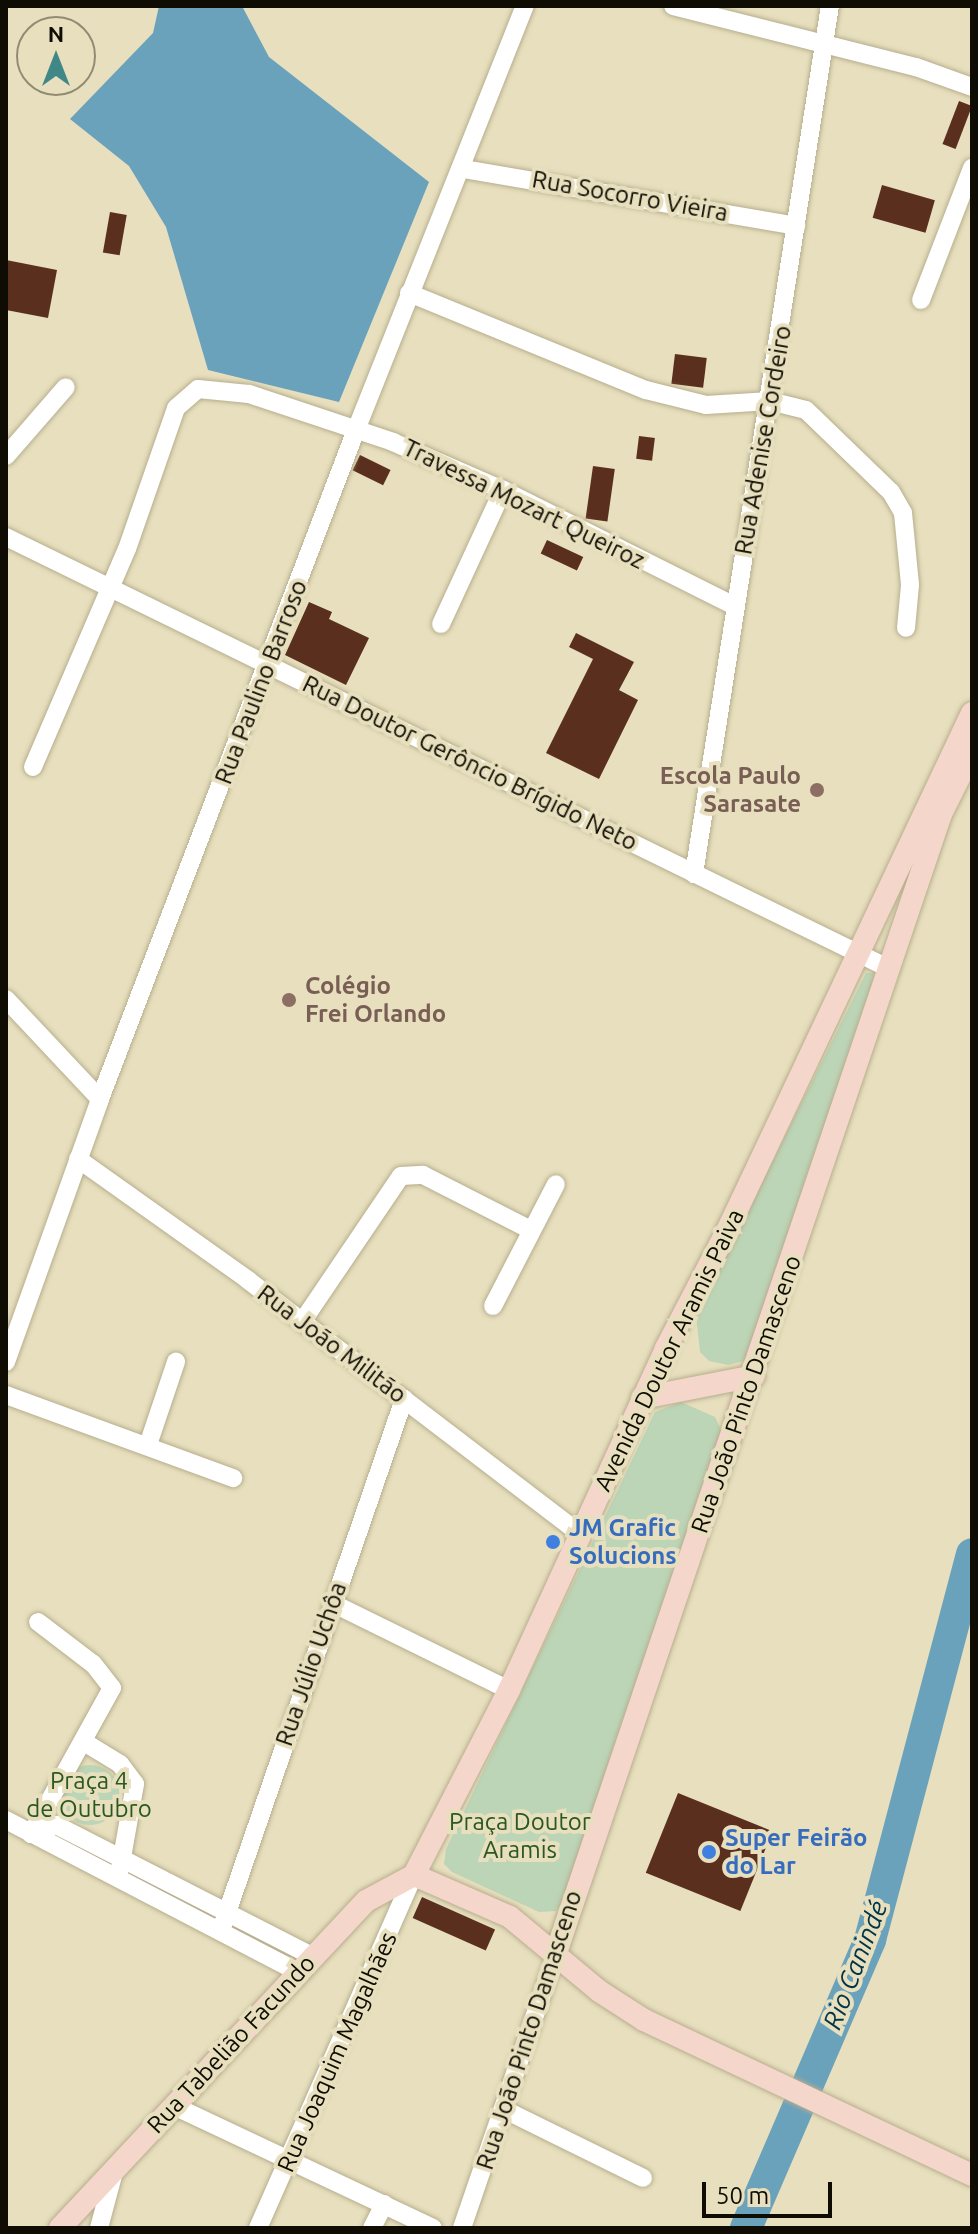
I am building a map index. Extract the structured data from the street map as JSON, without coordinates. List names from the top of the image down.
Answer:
{
  "streets": {
    "main road": ["Avenida Doutor Aramis Paiva", "Rua João Pinto Damasceno", "Rua Tabelião Facundo"],
    "street": [
      "Rua Socorro Vieira",
      "Rua Adenise Cordeiro",
      "Travessa Mozart Queiroz",
      "Rua Paulino Barroso",
      "Rua Doutor Gerôncio Brígido Neto",
      "Rua João Militão",
      "Rua Júlio Uchôa",
      "Rua Joaquim Magalhães"
    ]
  },
  "crossings": [
    ["Rua Socorro Vieira", "Rua Adenise Cordeiro"],
    ["Rua Socorro Vieira", "Rua Paulino Barroso"],
    ["Rua Adenise Cordeiro", "Travessa Mozart Queiroz"],
    ["Rua Adenise Cordeiro", "Rua Doutor Gerôncio Brígido Neto"],
    ["Travessa Mozart Queiroz", "Rua Paulino Barroso"],
    ["Travessa Mozart Queiroz", "Rua Doutor Gerôncio Brígido Neto"],
    ["Rua Paulino Barroso", "Rua Doutor Gerôncio Brígido Neto"],
    ["Rua Paulino Barroso", "Rua João Militão"],
    ["Rua Doutor Gerôncio Brígido Neto", "Avenida Doutor Aramis Paiva"],
    ["Rua Doutor Gerôncio Brígido Neto", "Rua João Pinto Damasceno"],
    ["Rua João Militão", "Avenida Doutor Aramis Paiva"],
    ["Rua João Militão", "Rua Júlio Uchôa"],
    ["Avenida Doutor Aramis Paiva", "Rua Tabelião Facundo"],
    ["Avenida Doutor Aramis Paiva", "Rua Joaquim Magalhães"],
    ["Rua Tabelião Facundo", "Rua Joaquim Magalhães"]
  ],
  "water": ["Rio Canindé"],
  "parks": ["Praça 4 de Outubro", "Praça Doutor Aramis"],
  "places": [
    "Escola Paulo Sarasate",
    "Colégio Frei Orlando",
    "JM Grafic Solucions",
    "Super Feirão do Lar"
  ],
  "scale_bar": "50 m",
  "north": "top"
}
